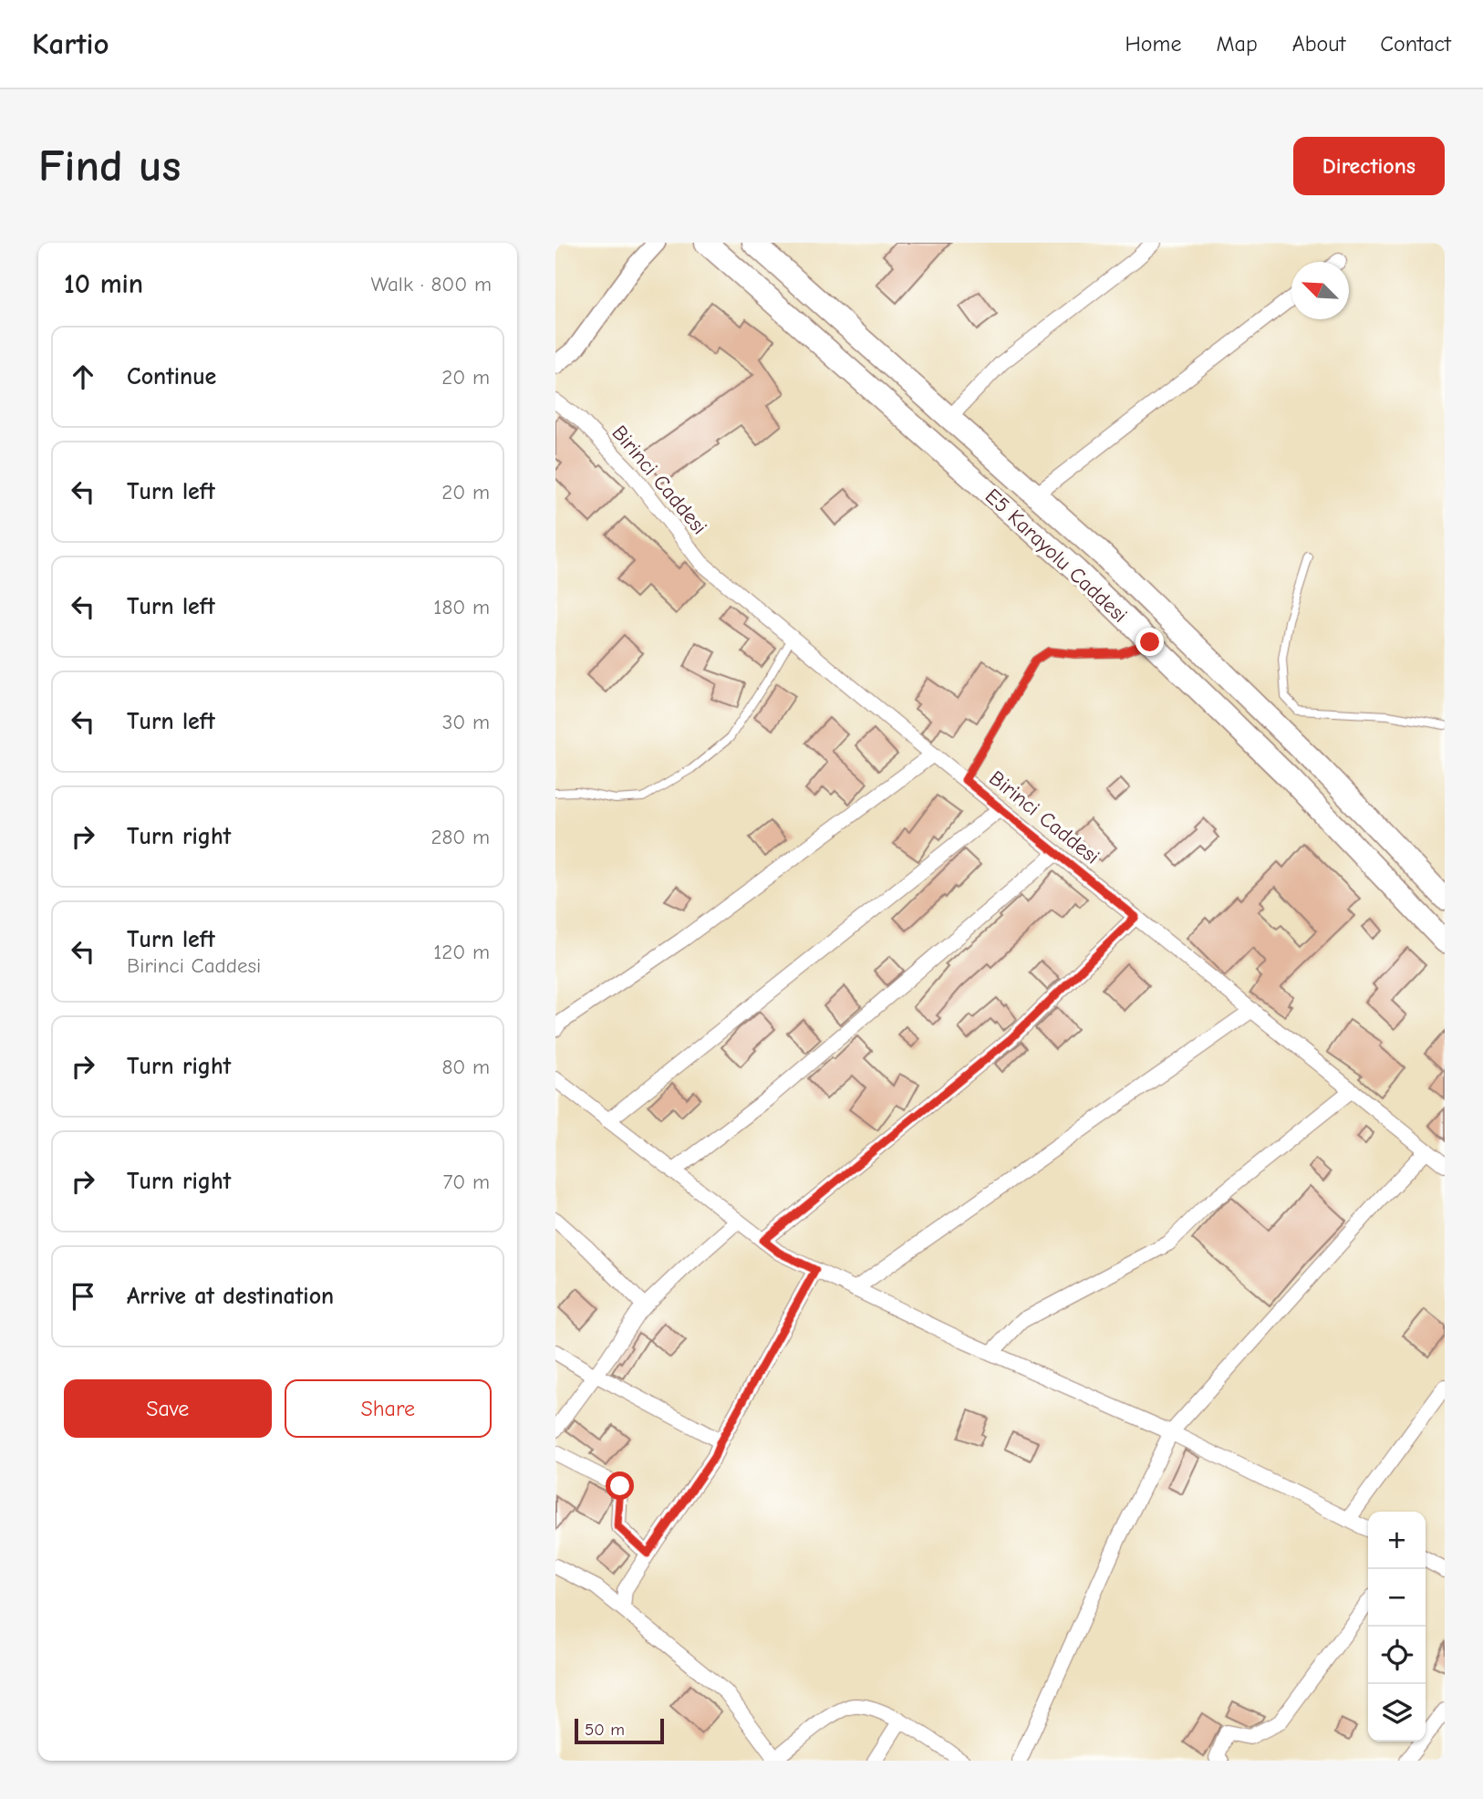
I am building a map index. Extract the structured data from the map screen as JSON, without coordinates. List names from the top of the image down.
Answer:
{
  "streets": {
    "highway": ["E5 Karayolu Caddesi"],
    "street": ["Birinci Caddesi"]
  },
  "scale_bar": "50 m",
  "north": "top left",
  "page": {
    "header": "Kartio",
    "nav": [
      "Home",
      "Map",
      "About",
      "Contact"
    ],
    "buttons": [
      "Directions",
      ["Save", "Share"]
    ],
    "title": "Find us",
    "heading": ["10 min", "Walk · 800 m"],
    "list": [
      ["Continue", "20 m"],
      ["Turn left", "20 m"],
      ["Turn left", "180 m"],
      ["Turn left", "30 m"],
      ["Turn right", "280 m"],
      ["Turn left", "Birinci Caddesi", "120 m"],
      ["Turn right", "80 m"],
      ["Turn right", "70 m"],
      "Arrive at destination"
    ],
    "map_buttons": ["+", "−"],
    "scale": "50 m"
  }
}
